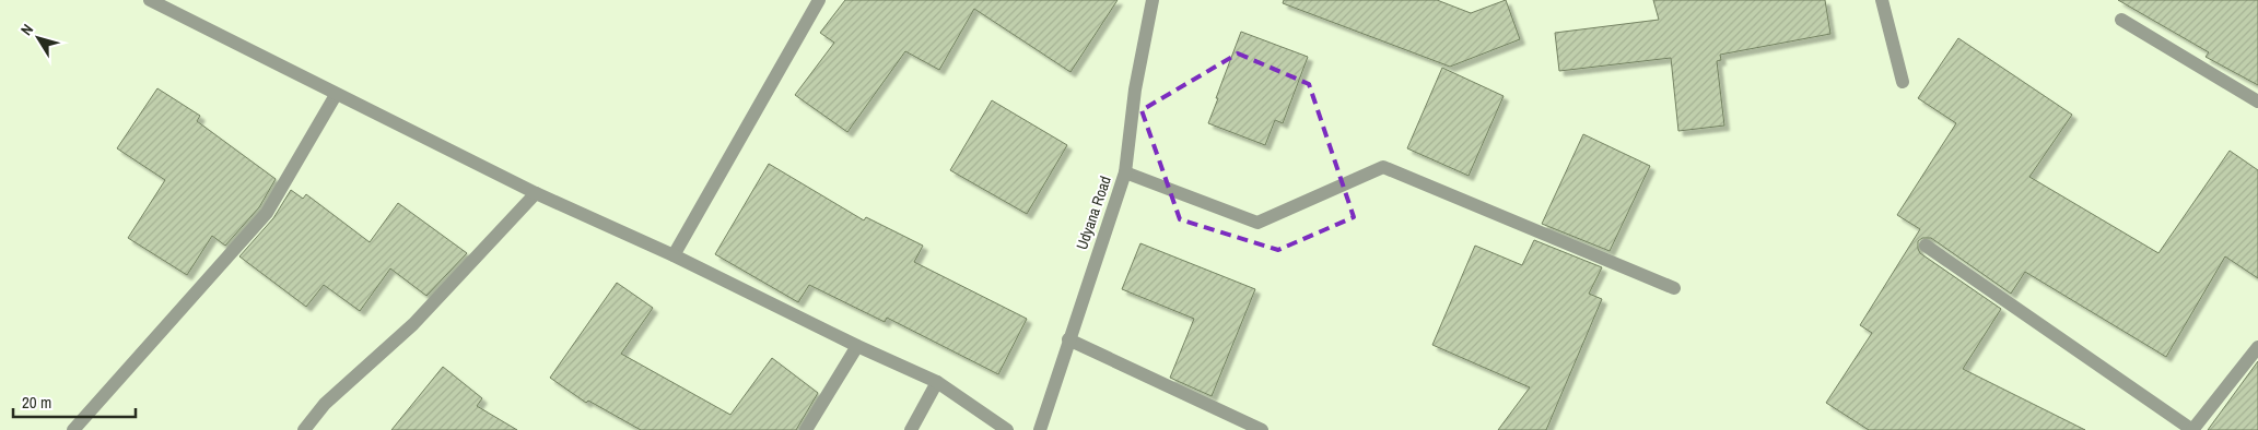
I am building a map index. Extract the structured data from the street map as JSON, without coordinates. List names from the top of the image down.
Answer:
{
  "streets": {
    "street": ["Udyana Road"]
  },
  "scale_bar": "20 m",
  "north": "top left"
}
